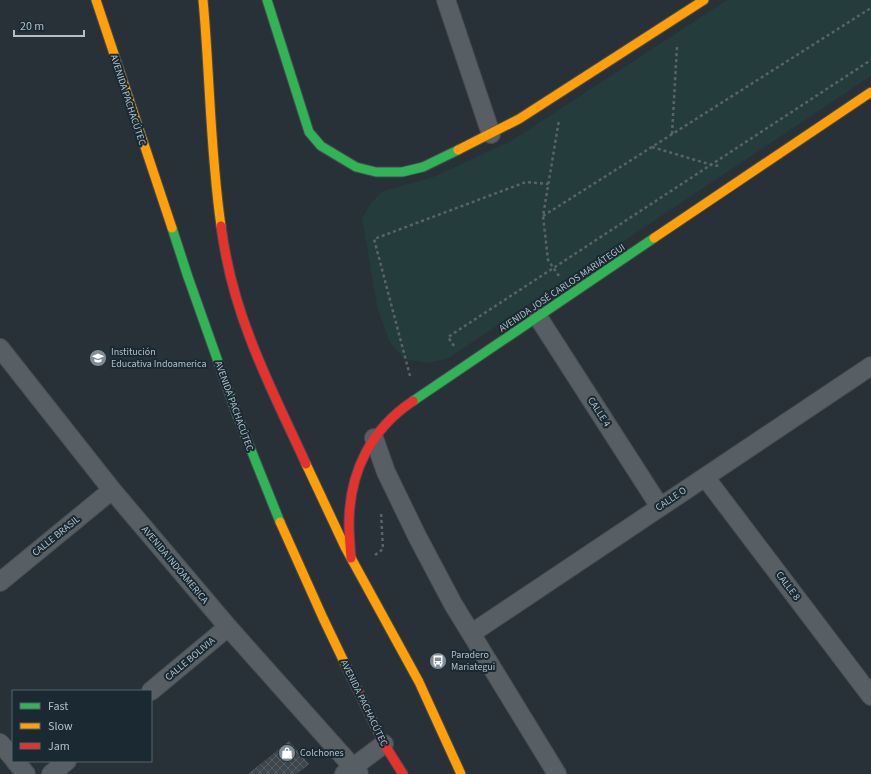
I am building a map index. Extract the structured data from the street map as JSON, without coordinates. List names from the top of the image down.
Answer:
{
  "streets": {
    "main road": ["AVENIDA PACHACÚTEC", "AVENIDA JOSÉ CARLOS MARIÁTEGUI"],
    "street": [
      "CALLE 4",
      "CALLE O",
      "CALLE BRASIL",
      "AVENIDA INDOAMERICA",
      "CALLE 8",
      "CALLE BOLIVIA"
    ]
  },
  "crossings": [
    ["AVENIDA JOSÉ CARLOS MARIÁTEGUI", "CALLE 4"],
    ["CALLE 4", "CALLE O"],
    ["CALLE O", "CALLE 8"],
    ["CALLE BRASIL", "AVENIDA INDOAMERICA"],
    ["AVENIDA INDOAMERICA", "CALLE BOLIVIA"]
  ],
  "places": {
    "school or university": ["Institución Educativa Indoamerica"],
    "bus stop": ["Paradero Mariategui"],
    "shop": ["Colchones"]
  },
  "legend": ["Fast", "Slow", "Jam"],
  "scale_bar": "20 m"
}
